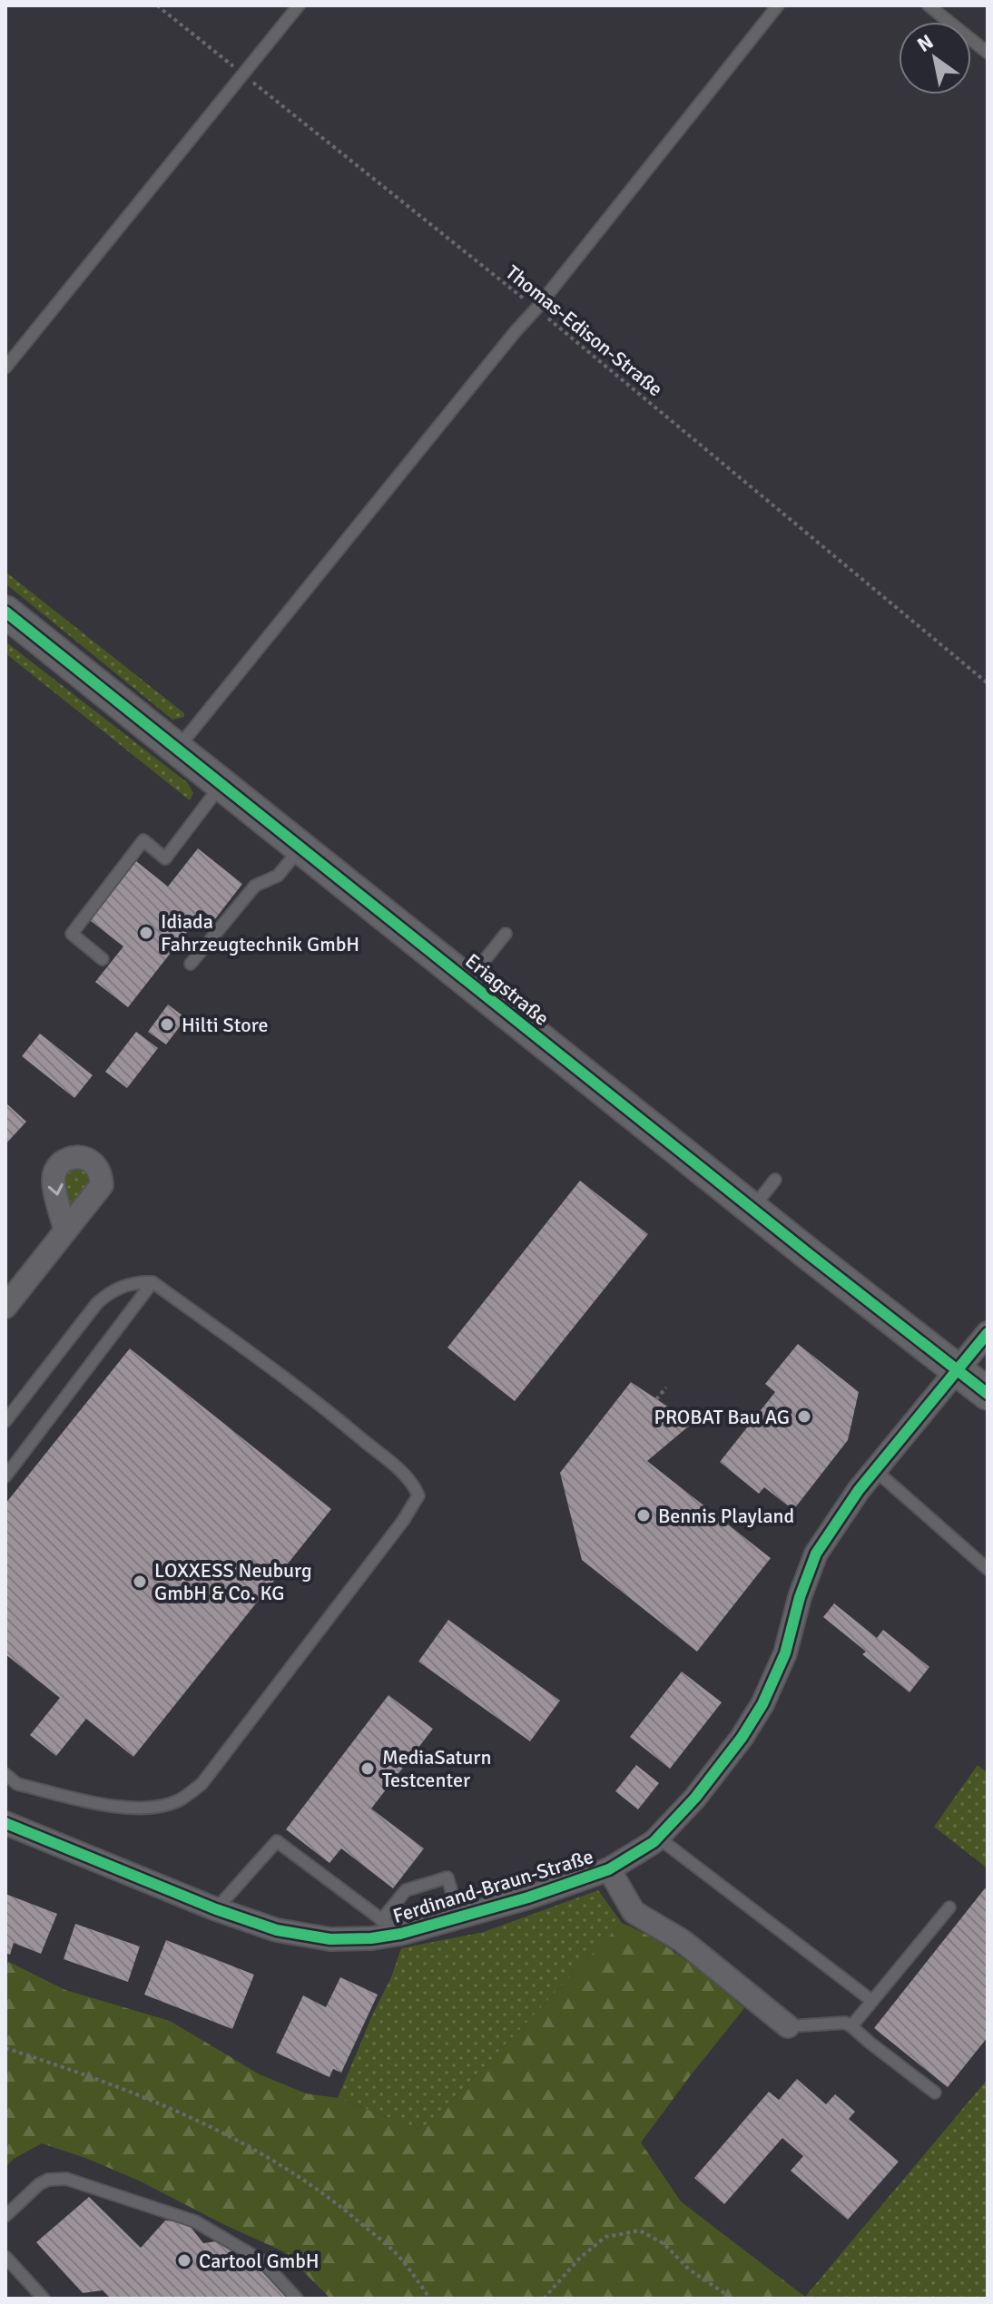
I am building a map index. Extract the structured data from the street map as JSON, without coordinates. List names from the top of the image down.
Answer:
{
  "streets": {
    "street": ["Eriagstraße", "Ferdinand-Braun-Straße"],
    "path": ["Thomas-Edison-Straße"]
  },
  "crossings": [
    ["Eriagstraße", "Ferdinand-Braun-Straße"]
  ],
  "places": [
    "Idiada Fahrzeugtechnik GmbH",
    "Hilti Store",
    "PROBAT Bau AG",
    "Bennis Playland",
    "LOXXESS Neuburg GmbH & Co. KG",
    "MediaSaturn Testcenter",
    "Cartool GmbH"
  ],
  "north": "top left"
}
